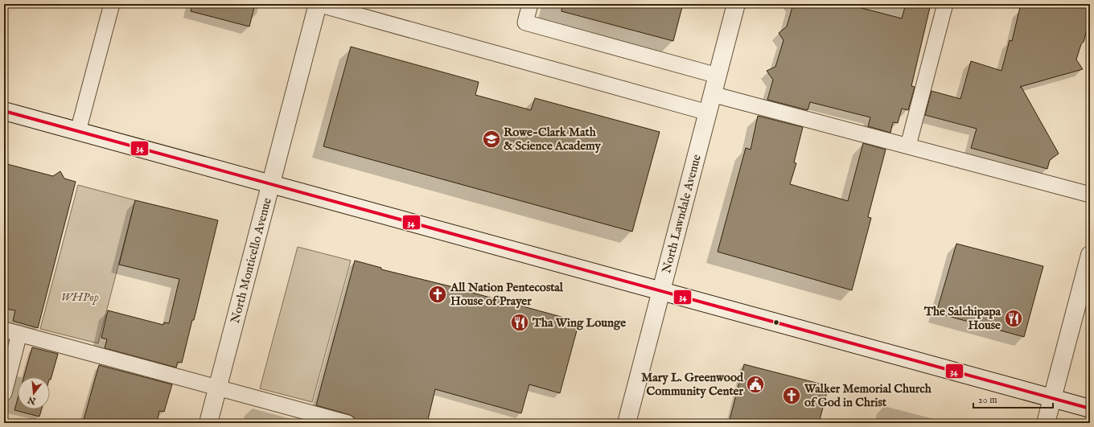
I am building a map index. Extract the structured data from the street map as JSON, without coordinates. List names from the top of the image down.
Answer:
{
  "streets": {
    "main road": ["North Lawndale Avenue", "North Monticello Avenue"]
  },
  "parks": ["WHPop"],
  "places": {
    "school or university": ["Rowe-Clark Math & Science Academy"],
    "church": ["All Nation Pentecostal House of Prayer", "Walker Memorial Church of God in Christ"],
    "restaurant": ["The Salchipapa House", "Tha Wing Lounge"],
    "public building": ["Mary L. Greenwood Community Center"]
  },
  "lines": ["transit line 34"],
  "scale_bar": "20 m",
  "north": "bottom"
}
